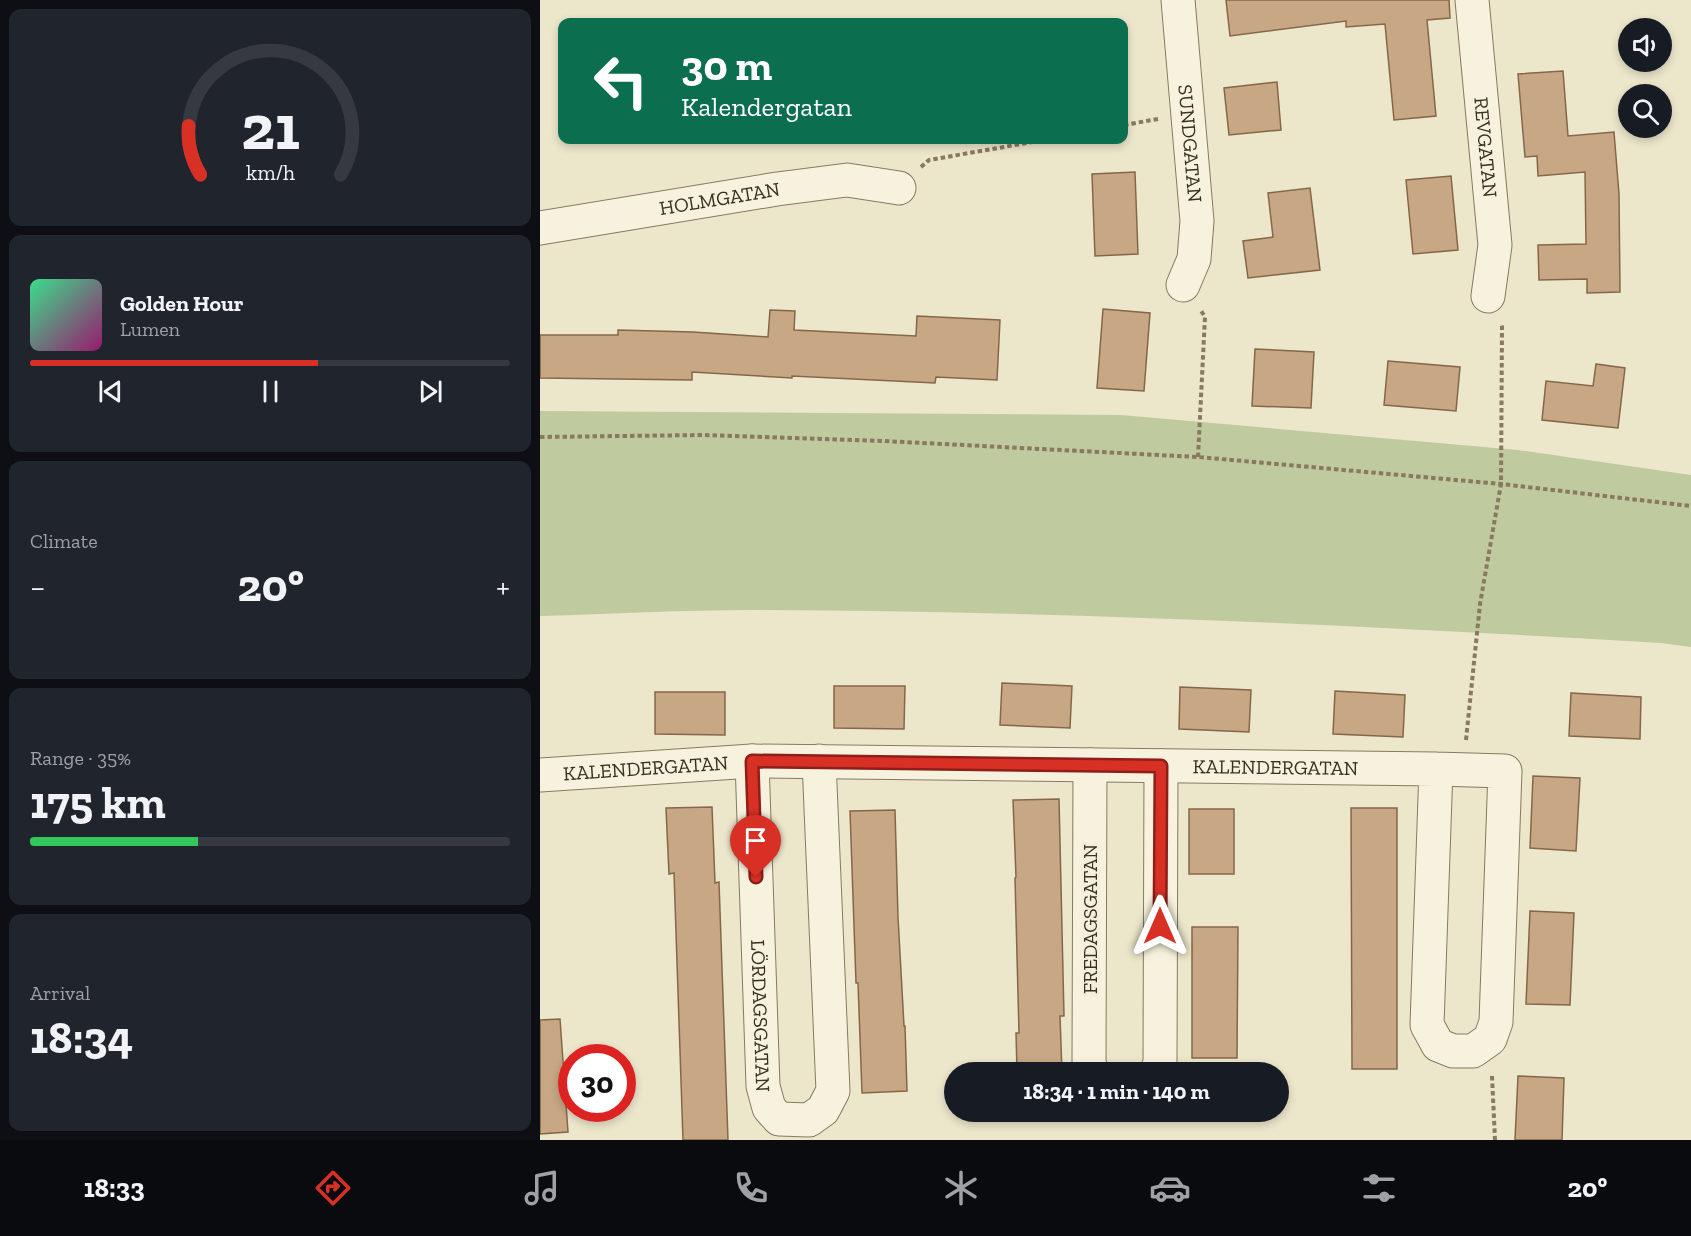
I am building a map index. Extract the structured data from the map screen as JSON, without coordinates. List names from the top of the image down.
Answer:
{
  "streets": {
    "street": [
      "SUNDGATAN",
      "REVGATAN",
      "HOLMGATAN",
      "KALENDERGATAN",
      "FREDAGSGATAN",
      "LÖRDAGSGATAN"
    ]
  },
  "crossings": [
    ["KALENDERGATAN", "FREDAGSGATAN"],
    ["KALENDERGATAN", "LÖRDAGSGATAN"]
  ],
  "page": {
    "turn": ["30 m", "Kalendergatan"],
    "song": ["Golden Hour", "Lumen"],
    "tile": [
      "Climate",
      ["Range · 35%", "175 km"],
      ["Arrival", "18:34"]
    ],
    "heat": ["−", "20°", "+"],
    "limit": "30",
    "trip": "18:34 · 1 min · 140 m",
    "tabs": ["18:33", "20°"],
    "gauge": ["21", "km/h"]
  }
}
